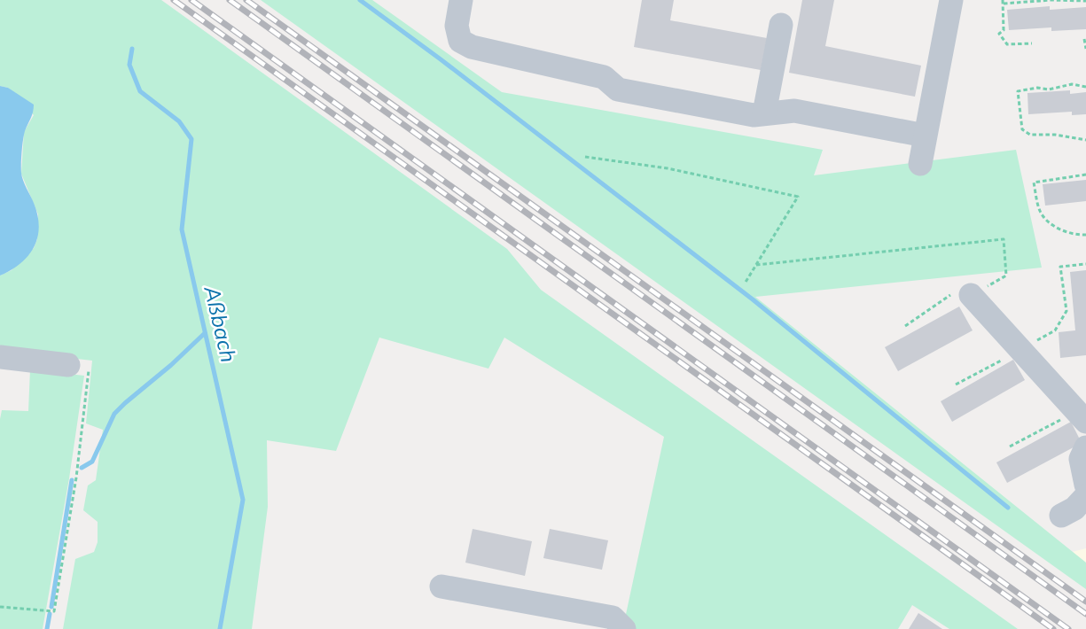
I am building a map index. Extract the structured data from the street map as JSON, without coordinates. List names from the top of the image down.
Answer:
{
  "water": ["Aßbach"]
}
